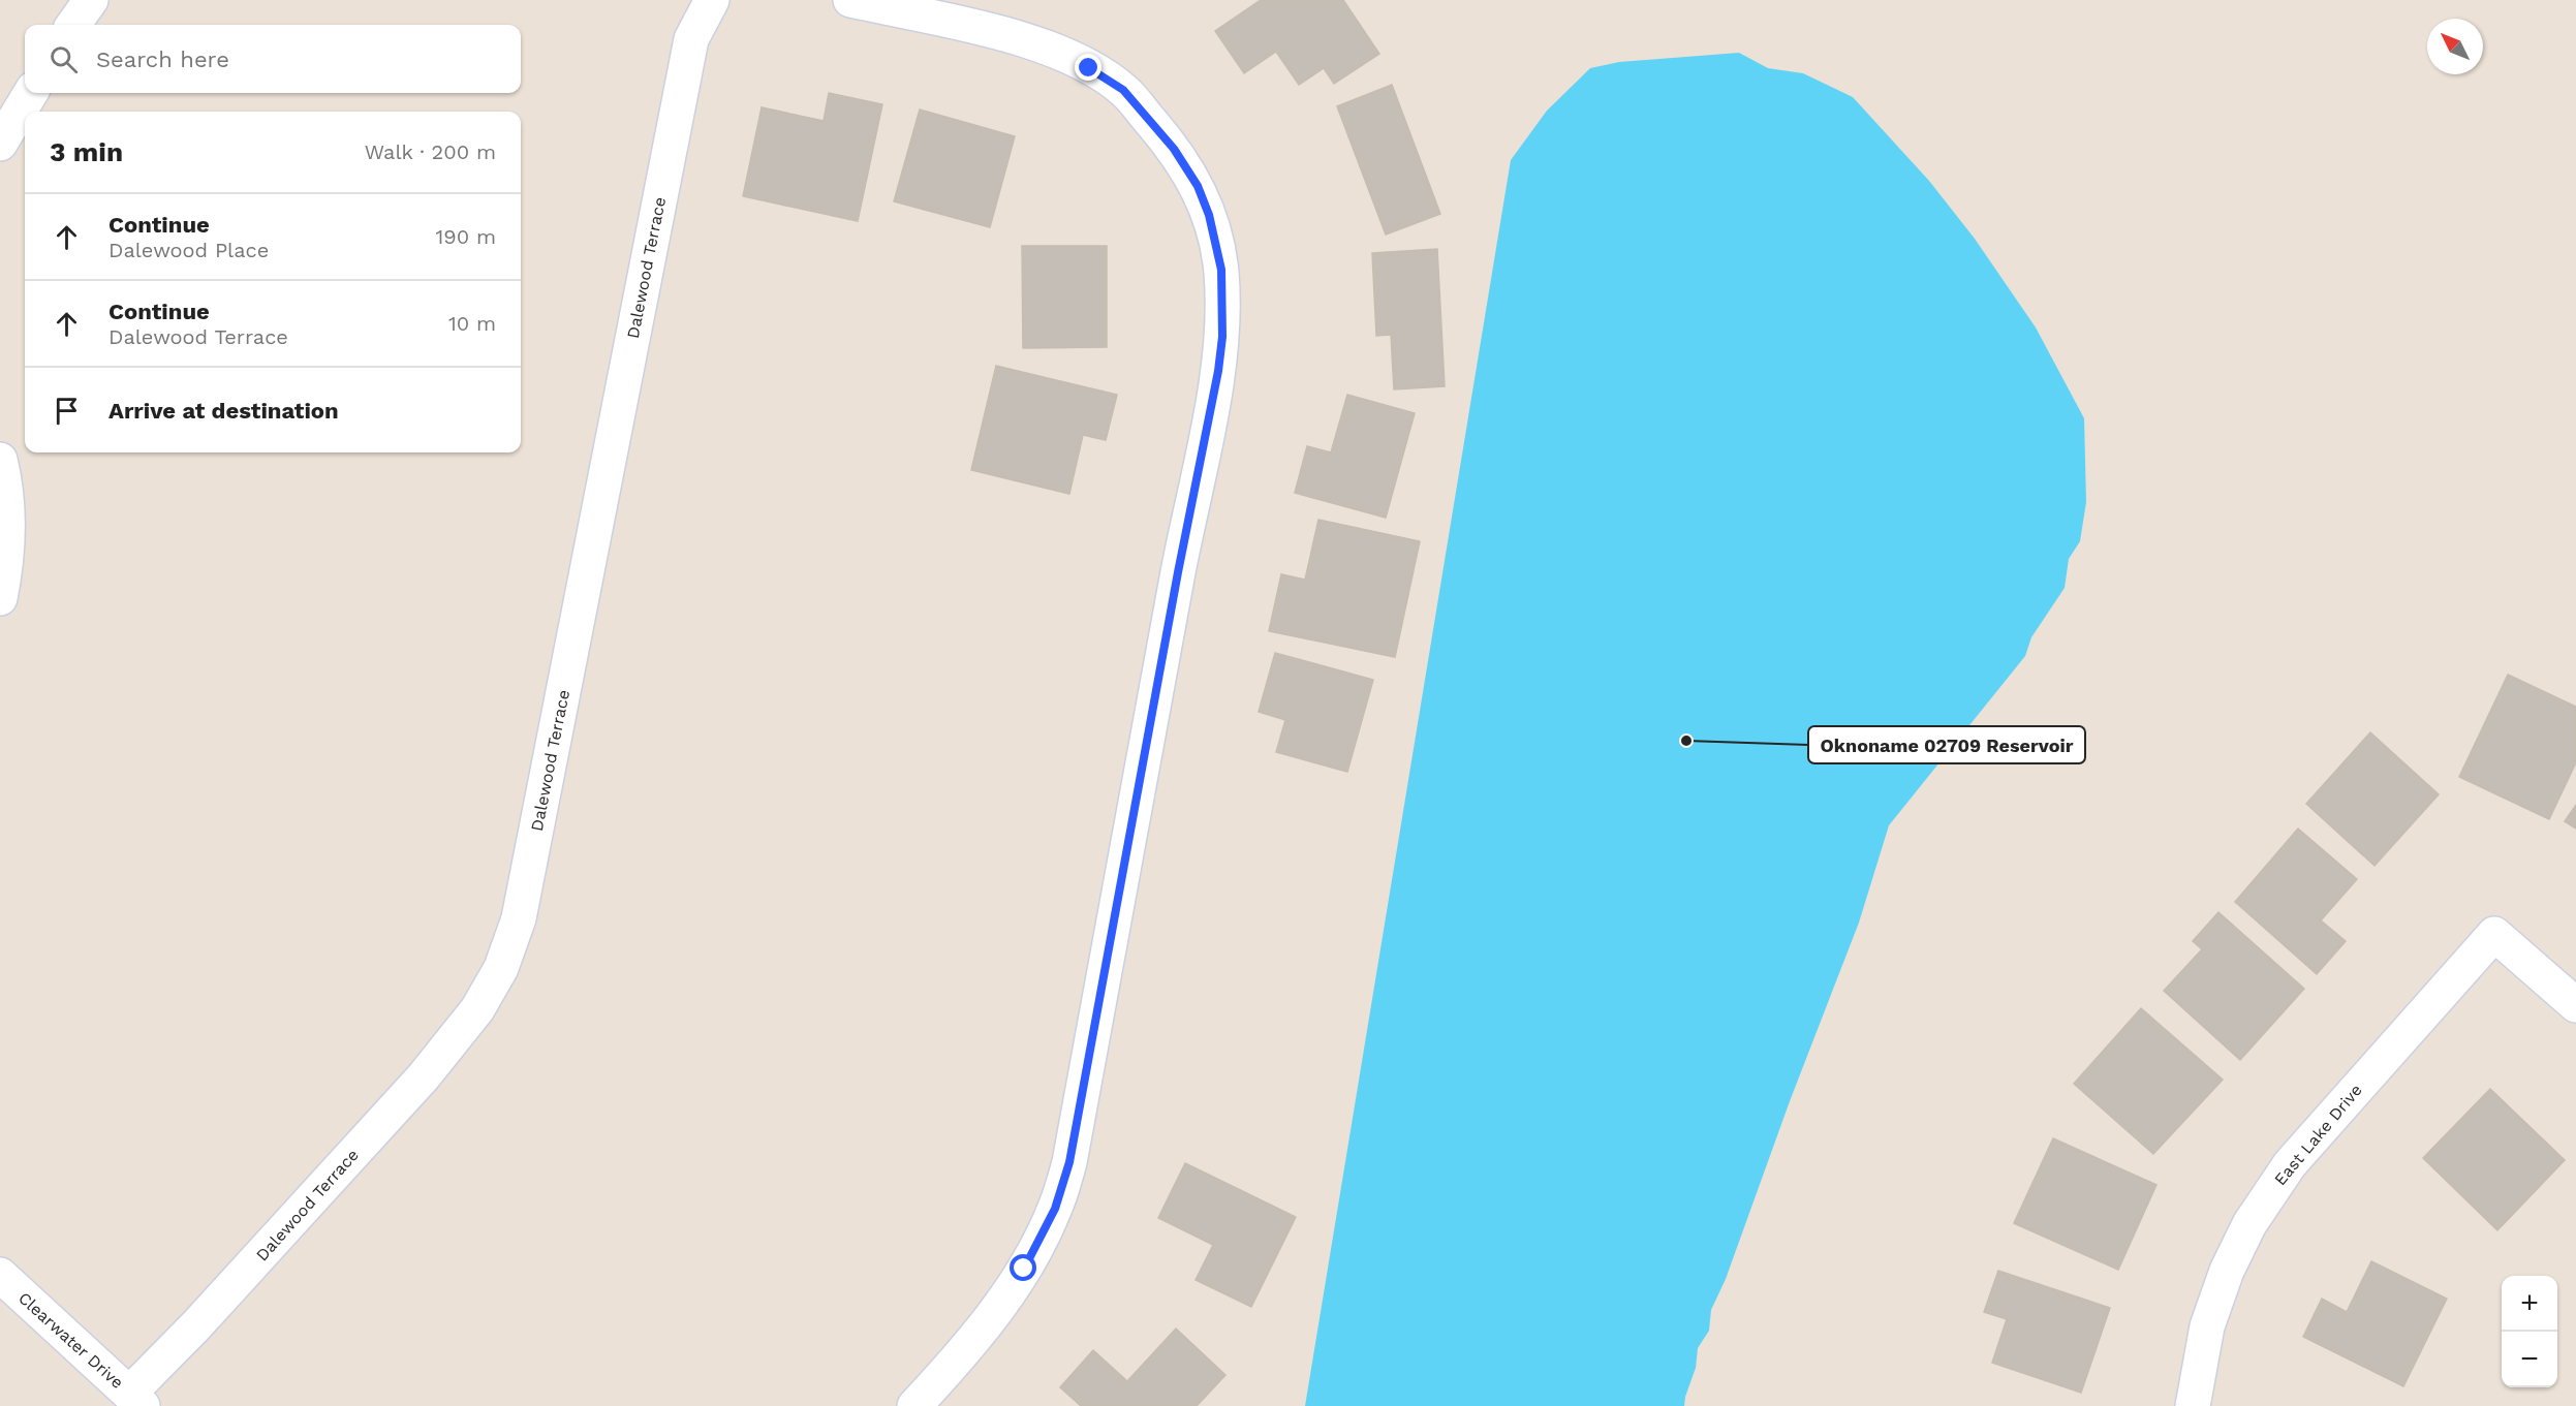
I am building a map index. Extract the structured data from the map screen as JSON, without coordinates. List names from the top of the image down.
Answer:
{
  "streets": {
    "street": ["Dalewood Terrace", "East Lake Drive", "Clearwater Drive"]
  },
  "crossings": [
    ["Dalewood Terrace", "Clearwater Drive"]
  ],
  "places": ["Oknoname 02709 Reservoir"],
  "north": "top left",
  "page": {
    "search": "Search here",
    "heading": ["3 min", "Walk · 200 m"],
    "list": [
      ["Continue", "Dalewood Place", "190 m"],
      ["Continue", "Dalewood Terrace", "10 m"],
      "Arrive at destination"
    ],
    "map_buttons": ["+", "−"]
  }
}
